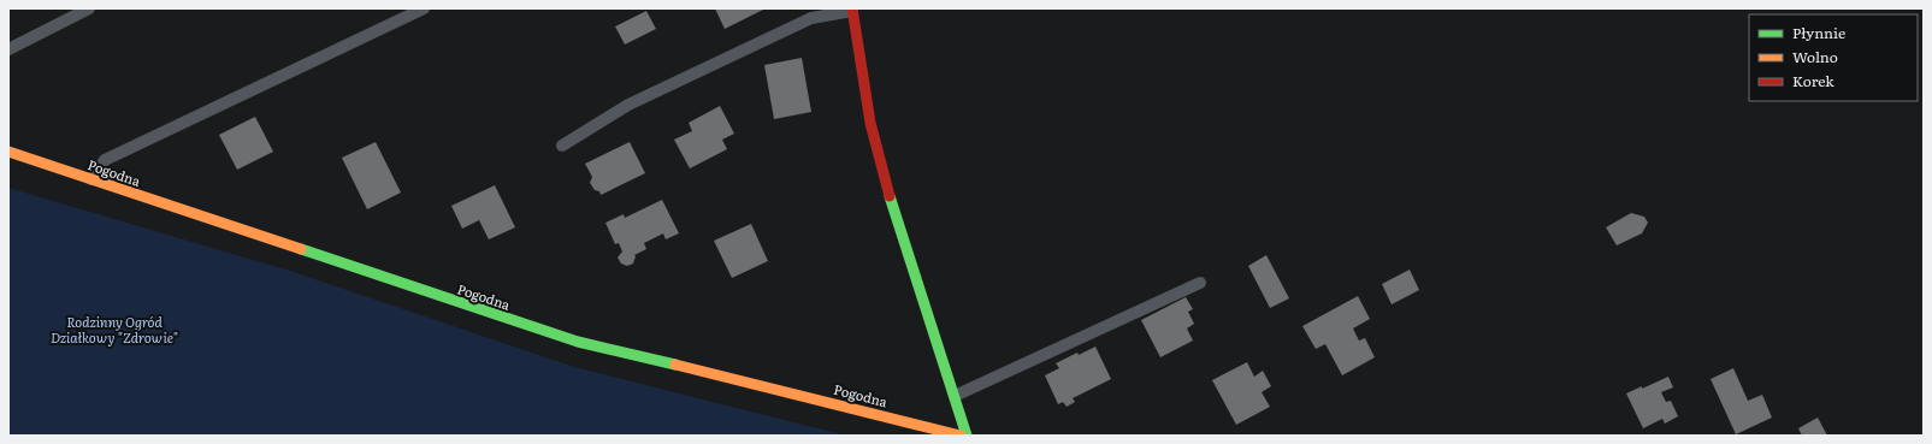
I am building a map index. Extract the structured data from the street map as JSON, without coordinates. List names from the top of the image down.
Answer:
{
  "streets": {
    "street": ["Pogodna"]
  },
  "parks": ["Rodzinny Ogród Działkowy \"Zdrowie\""],
  "legend": ["Płynnie", "Wolno", "Korek"]
}
